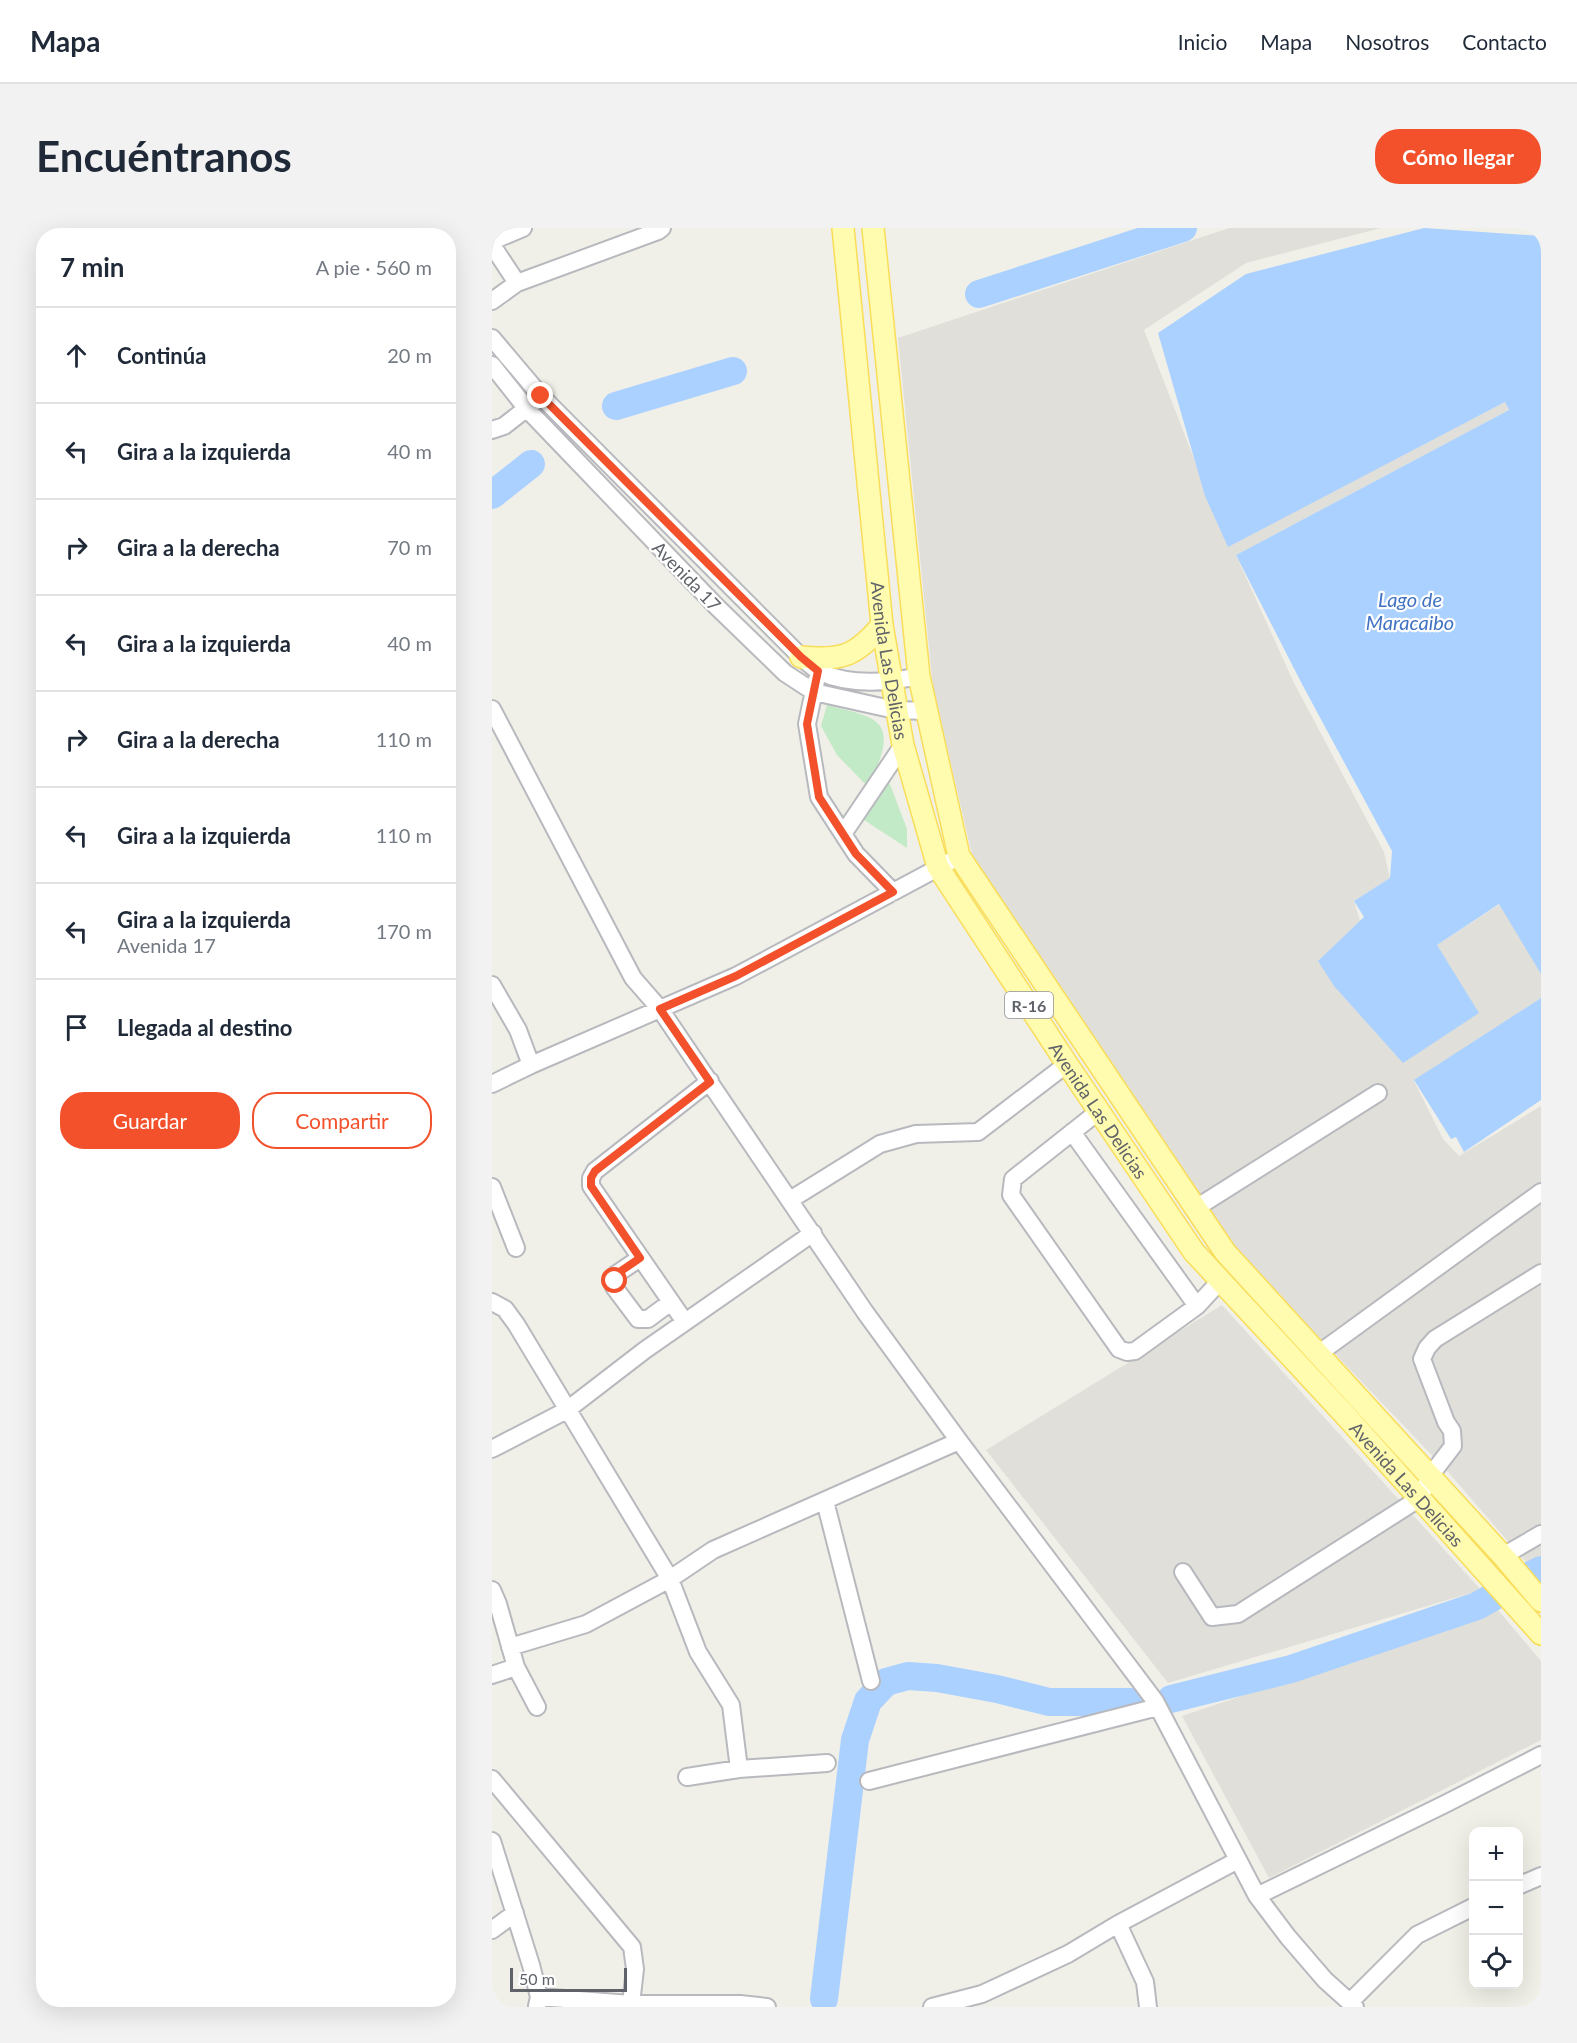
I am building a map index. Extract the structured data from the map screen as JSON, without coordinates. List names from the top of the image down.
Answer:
{
  "streets": {
    "main road": ["Avenida Las Delicias", "R-16"],
    "street": ["Avenida 17"]
  },
  "crossings": [
    ["Avenida 17", "Avenida Las Delicias"]
  ],
  "water": ["Lago de Maracaibo"],
  "scale_bar": "50 m",
  "page": {
    "header": "Mapa",
    "nav": [
      "Inicio",
      "Mapa",
      "Nosotros",
      "Contacto"
    ],
    "buttons": [
      "Cómo llegar",
      ["Guardar", "Compartir"]
    ],
    "title": "Encuéntranos",
    "heading": ["7 min", "A pie · 560 m"],
    "list": [
      ["Continúa", "20 m"],
      ["Gira a la izquierda", "40 m"],
      ["Gira a la derecha", "70 m"],
      ["Gira a la izquierda", "40 m"],
      ["Gira a la derecha", "110 m"],
      ["Gira a la izquierda", "110 m"],
      ["Gira a la izquierda", "Avenida 17", "170 m"],
      "Llegada al destino"
    ],
    "map_buttons": ["+", "−"],
    "scale": "50 m"
  }
}
